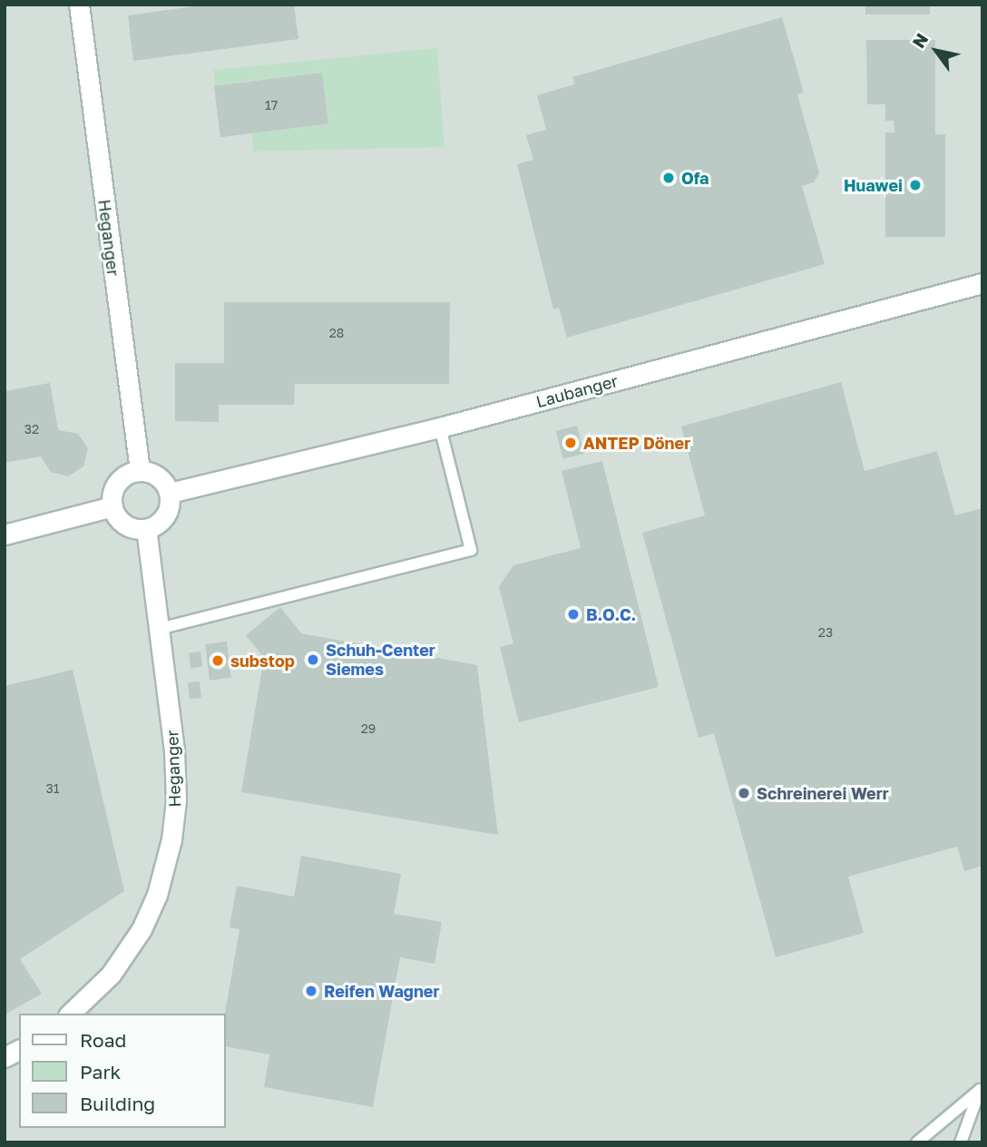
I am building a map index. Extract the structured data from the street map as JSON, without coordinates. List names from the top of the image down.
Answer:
{
  "streets": {
    "street": ["Heganger", "Laubanger"]
  },
  "crossings": [
    ["Heganger", "Laubanger"]
  ],
  "places": [
    "Ofa",
    "Huawei",
    "ANTEP Döner",
    "B.O.C.",
    "Schuh-Center Siemes",
    "substop",
    "Schreinerei Werr",
    "Reifen Wagner"
  ],
  "house_numbers": [
    "17",
    "28",
    "32",
    "23",
    "29",
    "31"
  ],
  "legend": ["Road", "Park", "Building"],
  "north": "top left"
}
